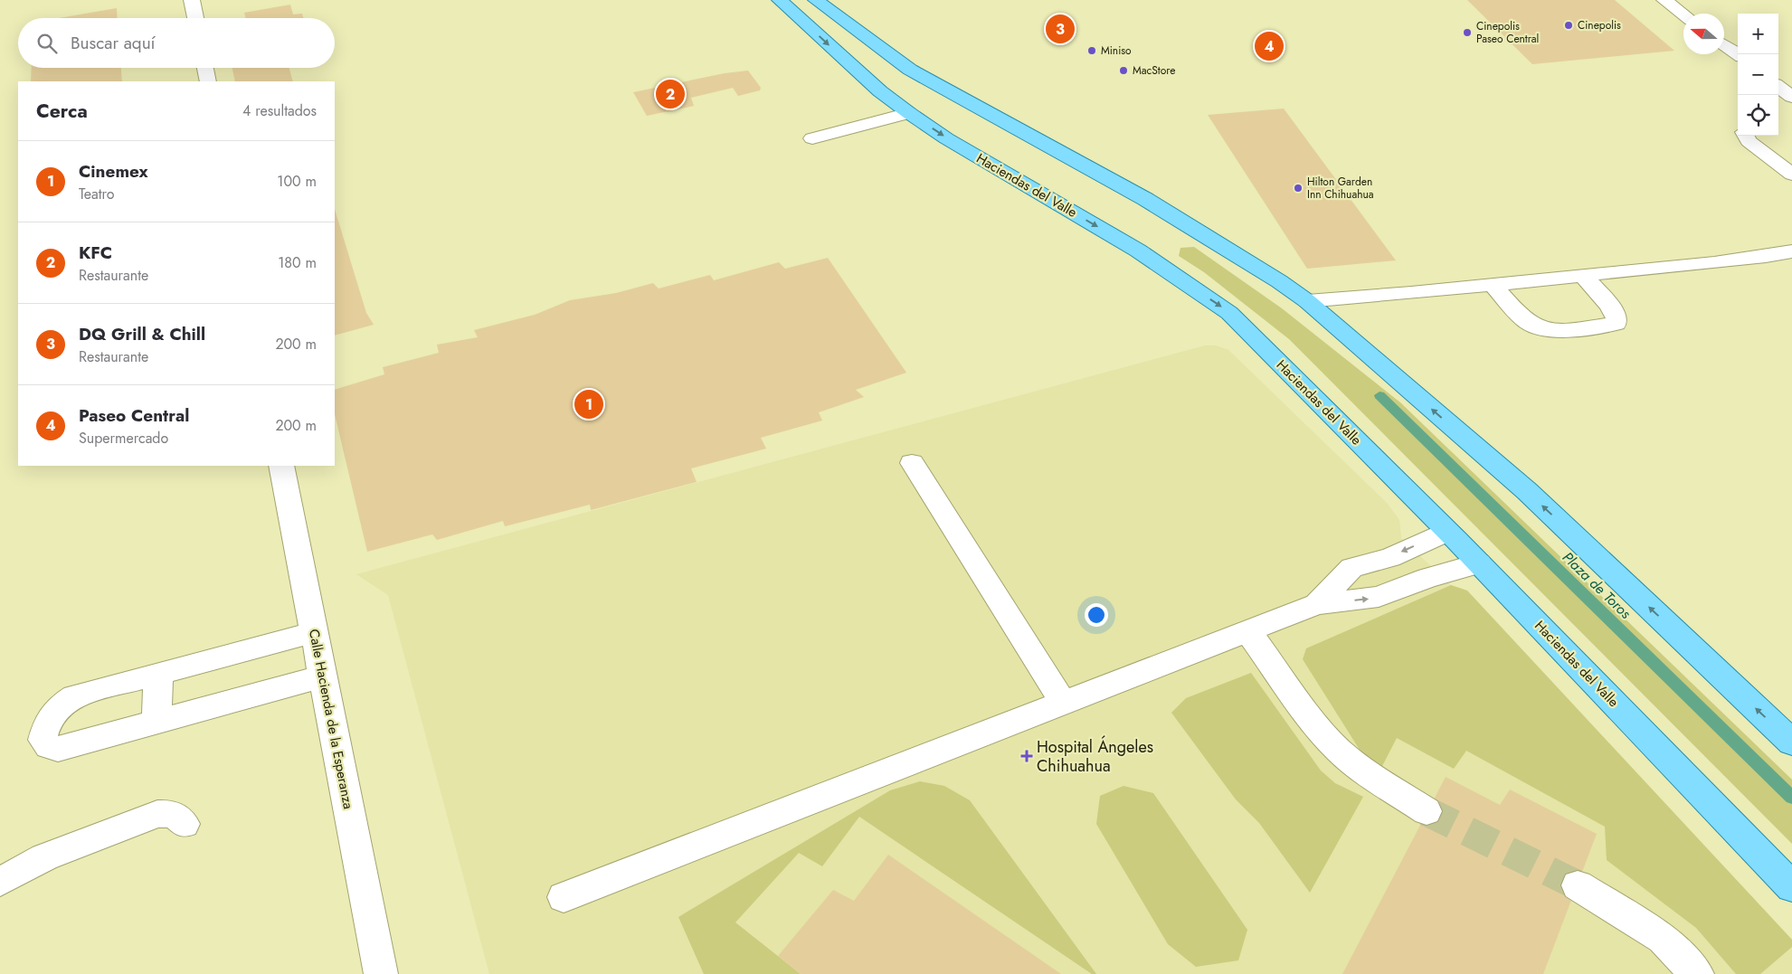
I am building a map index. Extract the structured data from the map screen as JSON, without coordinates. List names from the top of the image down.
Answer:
{
  "streets": {
    "main road": ["Haciendas del Valle"],
    "street": ["Calle Hacienda de la Esperanza"]
  },
  "water": ["Plaza de Toros"],
  "places": {
    "other": [
      "Cinepolis",
      "Cinepolis Paseo Central",
      "Miniso",
      "MacStore",
      "Hilton Garden Inn Chihuahua"
    ],
    "health": ["Hospital Ángeles Chihuahua"]
  },
  "north": "left",
  "page": {
    "pins": [
      "3",
      "4",
      "2",
      "1"
    ],
    "map_buttons": ["+", "−"],
    "search": "Buscar aquí",
    "heading": ["Cerca", "4 resultados"],
    "list": [
      {
        "mark": "1",
        "name": "Cinemex",
        "note": "Teatro",
        "value": "100 m"
      },
      {
        "mark": "2",
        "name": "KFC",
        "note": "Restaurante",
        "value": "180 m"
      },
      {
        "mark": "3",
        "name": "DQ Grill & Chill",
        "note": "Restaurante",
        "value": "200 m"
      },
      {
        "mark": "4",
        "name": "Paseo Central",
        "note": "Supermercado",
        "value": "200 m"
      }
    ]
  }
}
